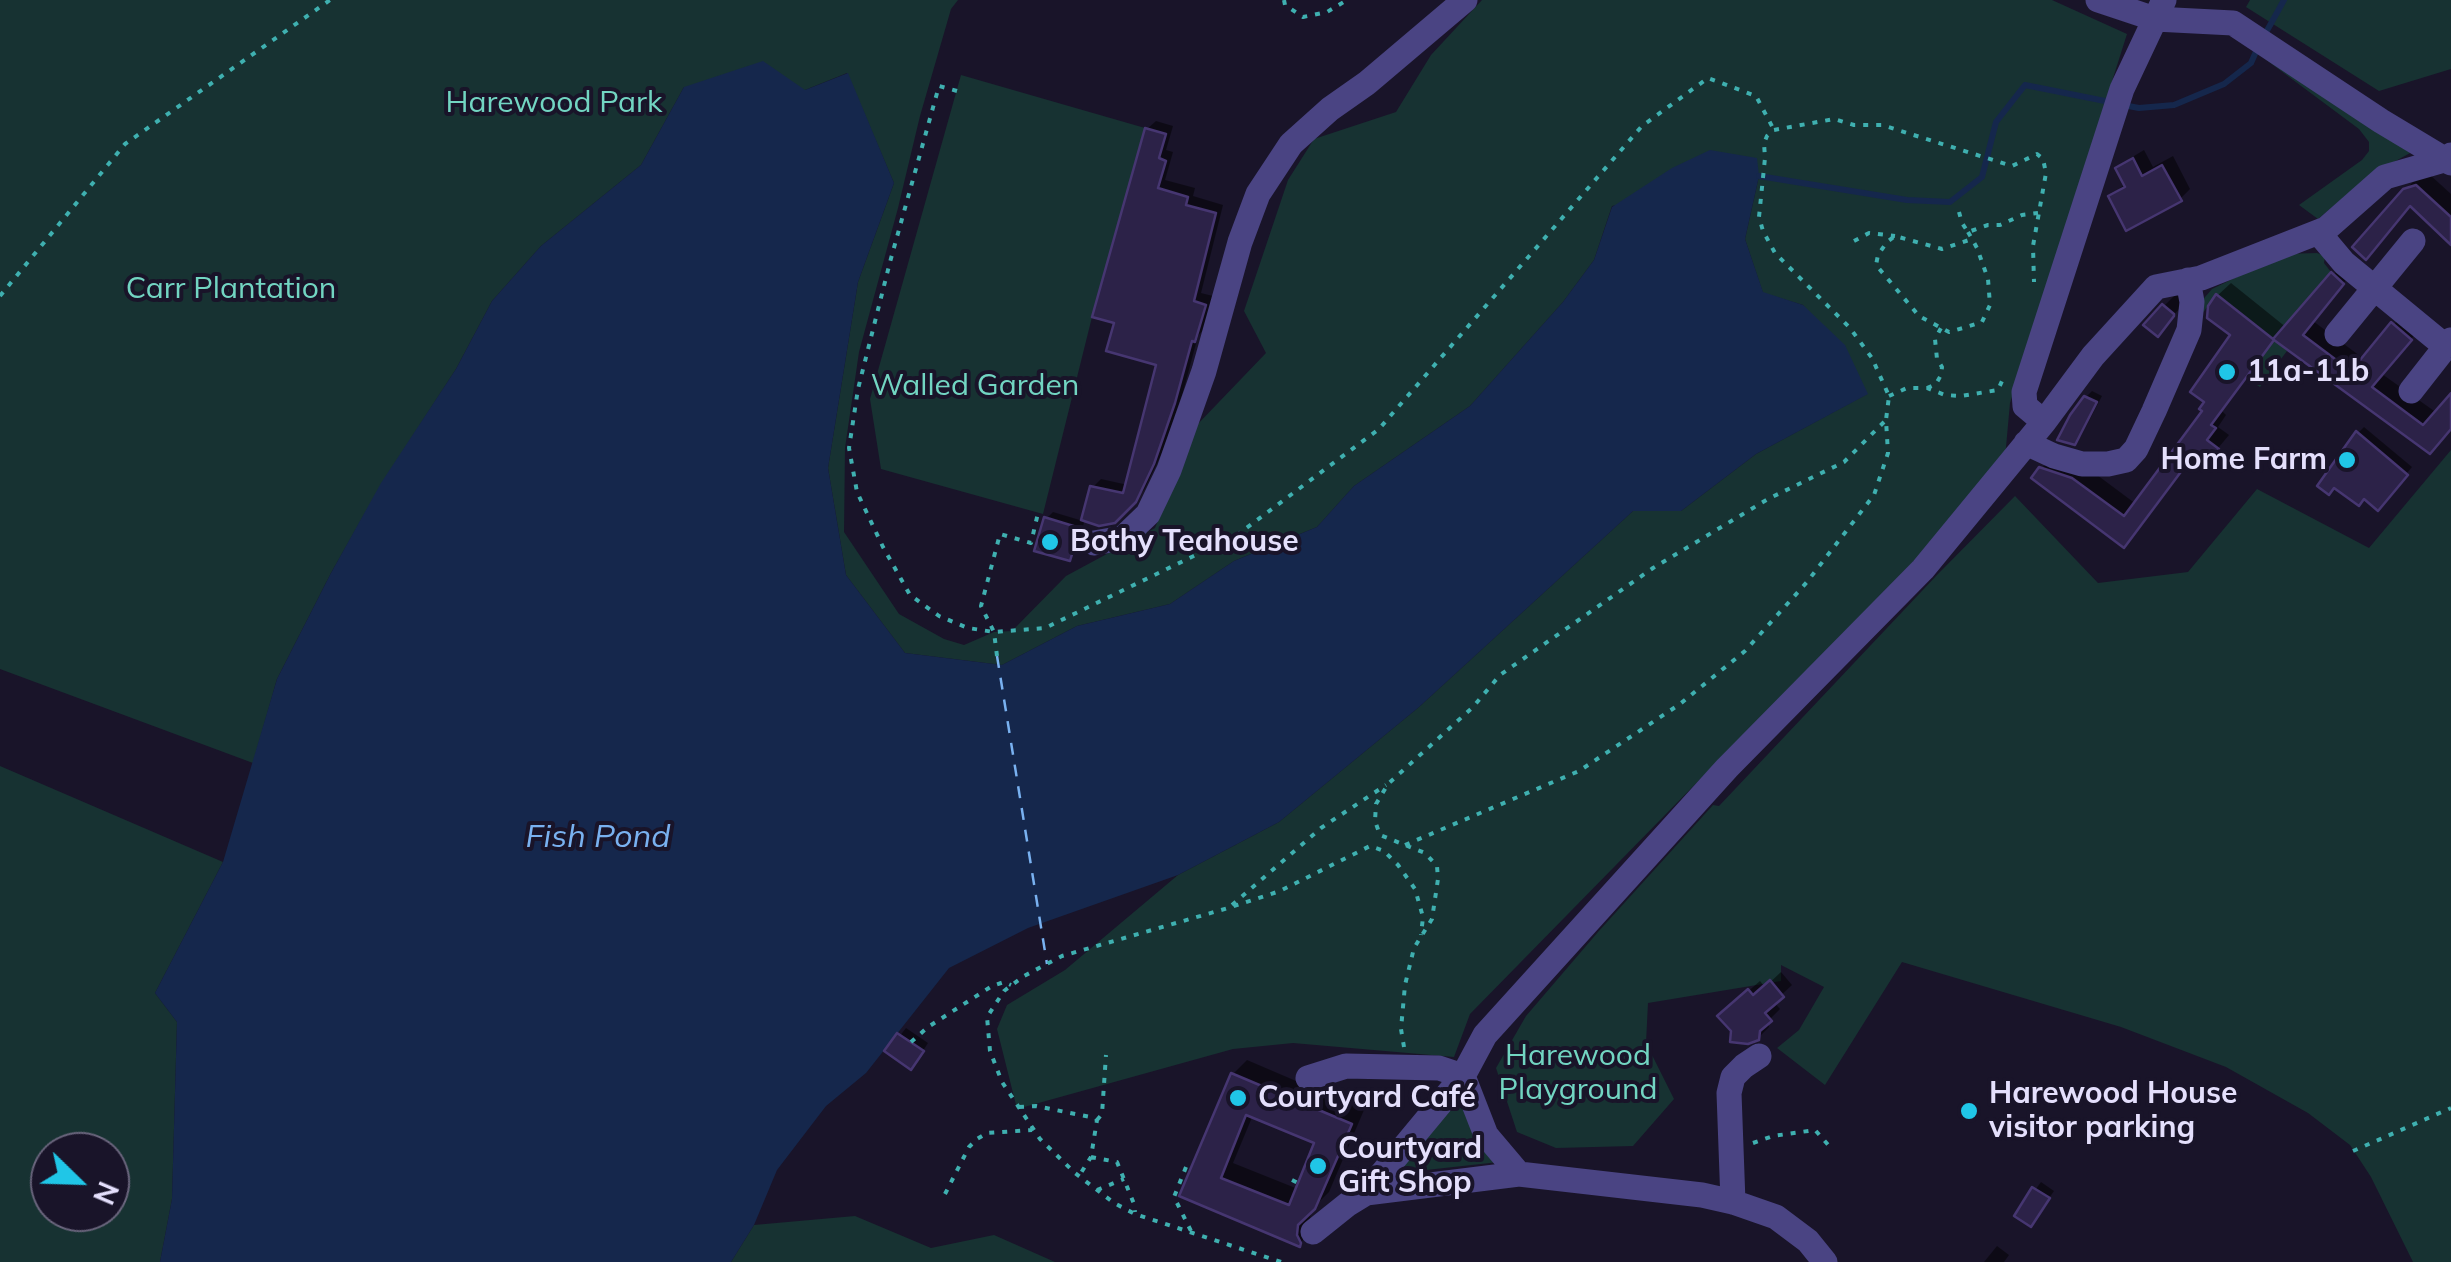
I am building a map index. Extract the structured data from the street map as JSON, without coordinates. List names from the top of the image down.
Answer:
{
  "water": ["Fish Pond"],
  "parks": [
    "Harewood Park",
    "Carr Plantation",
    "Walled Garden",
    "Harewood Playground"
  ],
  "places": [
    "11a-11b",
    "Home Farm",
    "Bothy Teahouse",
    "Courtyard Café",
    "Harewood House visitor parking",
    "Courtyard Gift Shop"
  ],
  "north": "bottom right"
}
